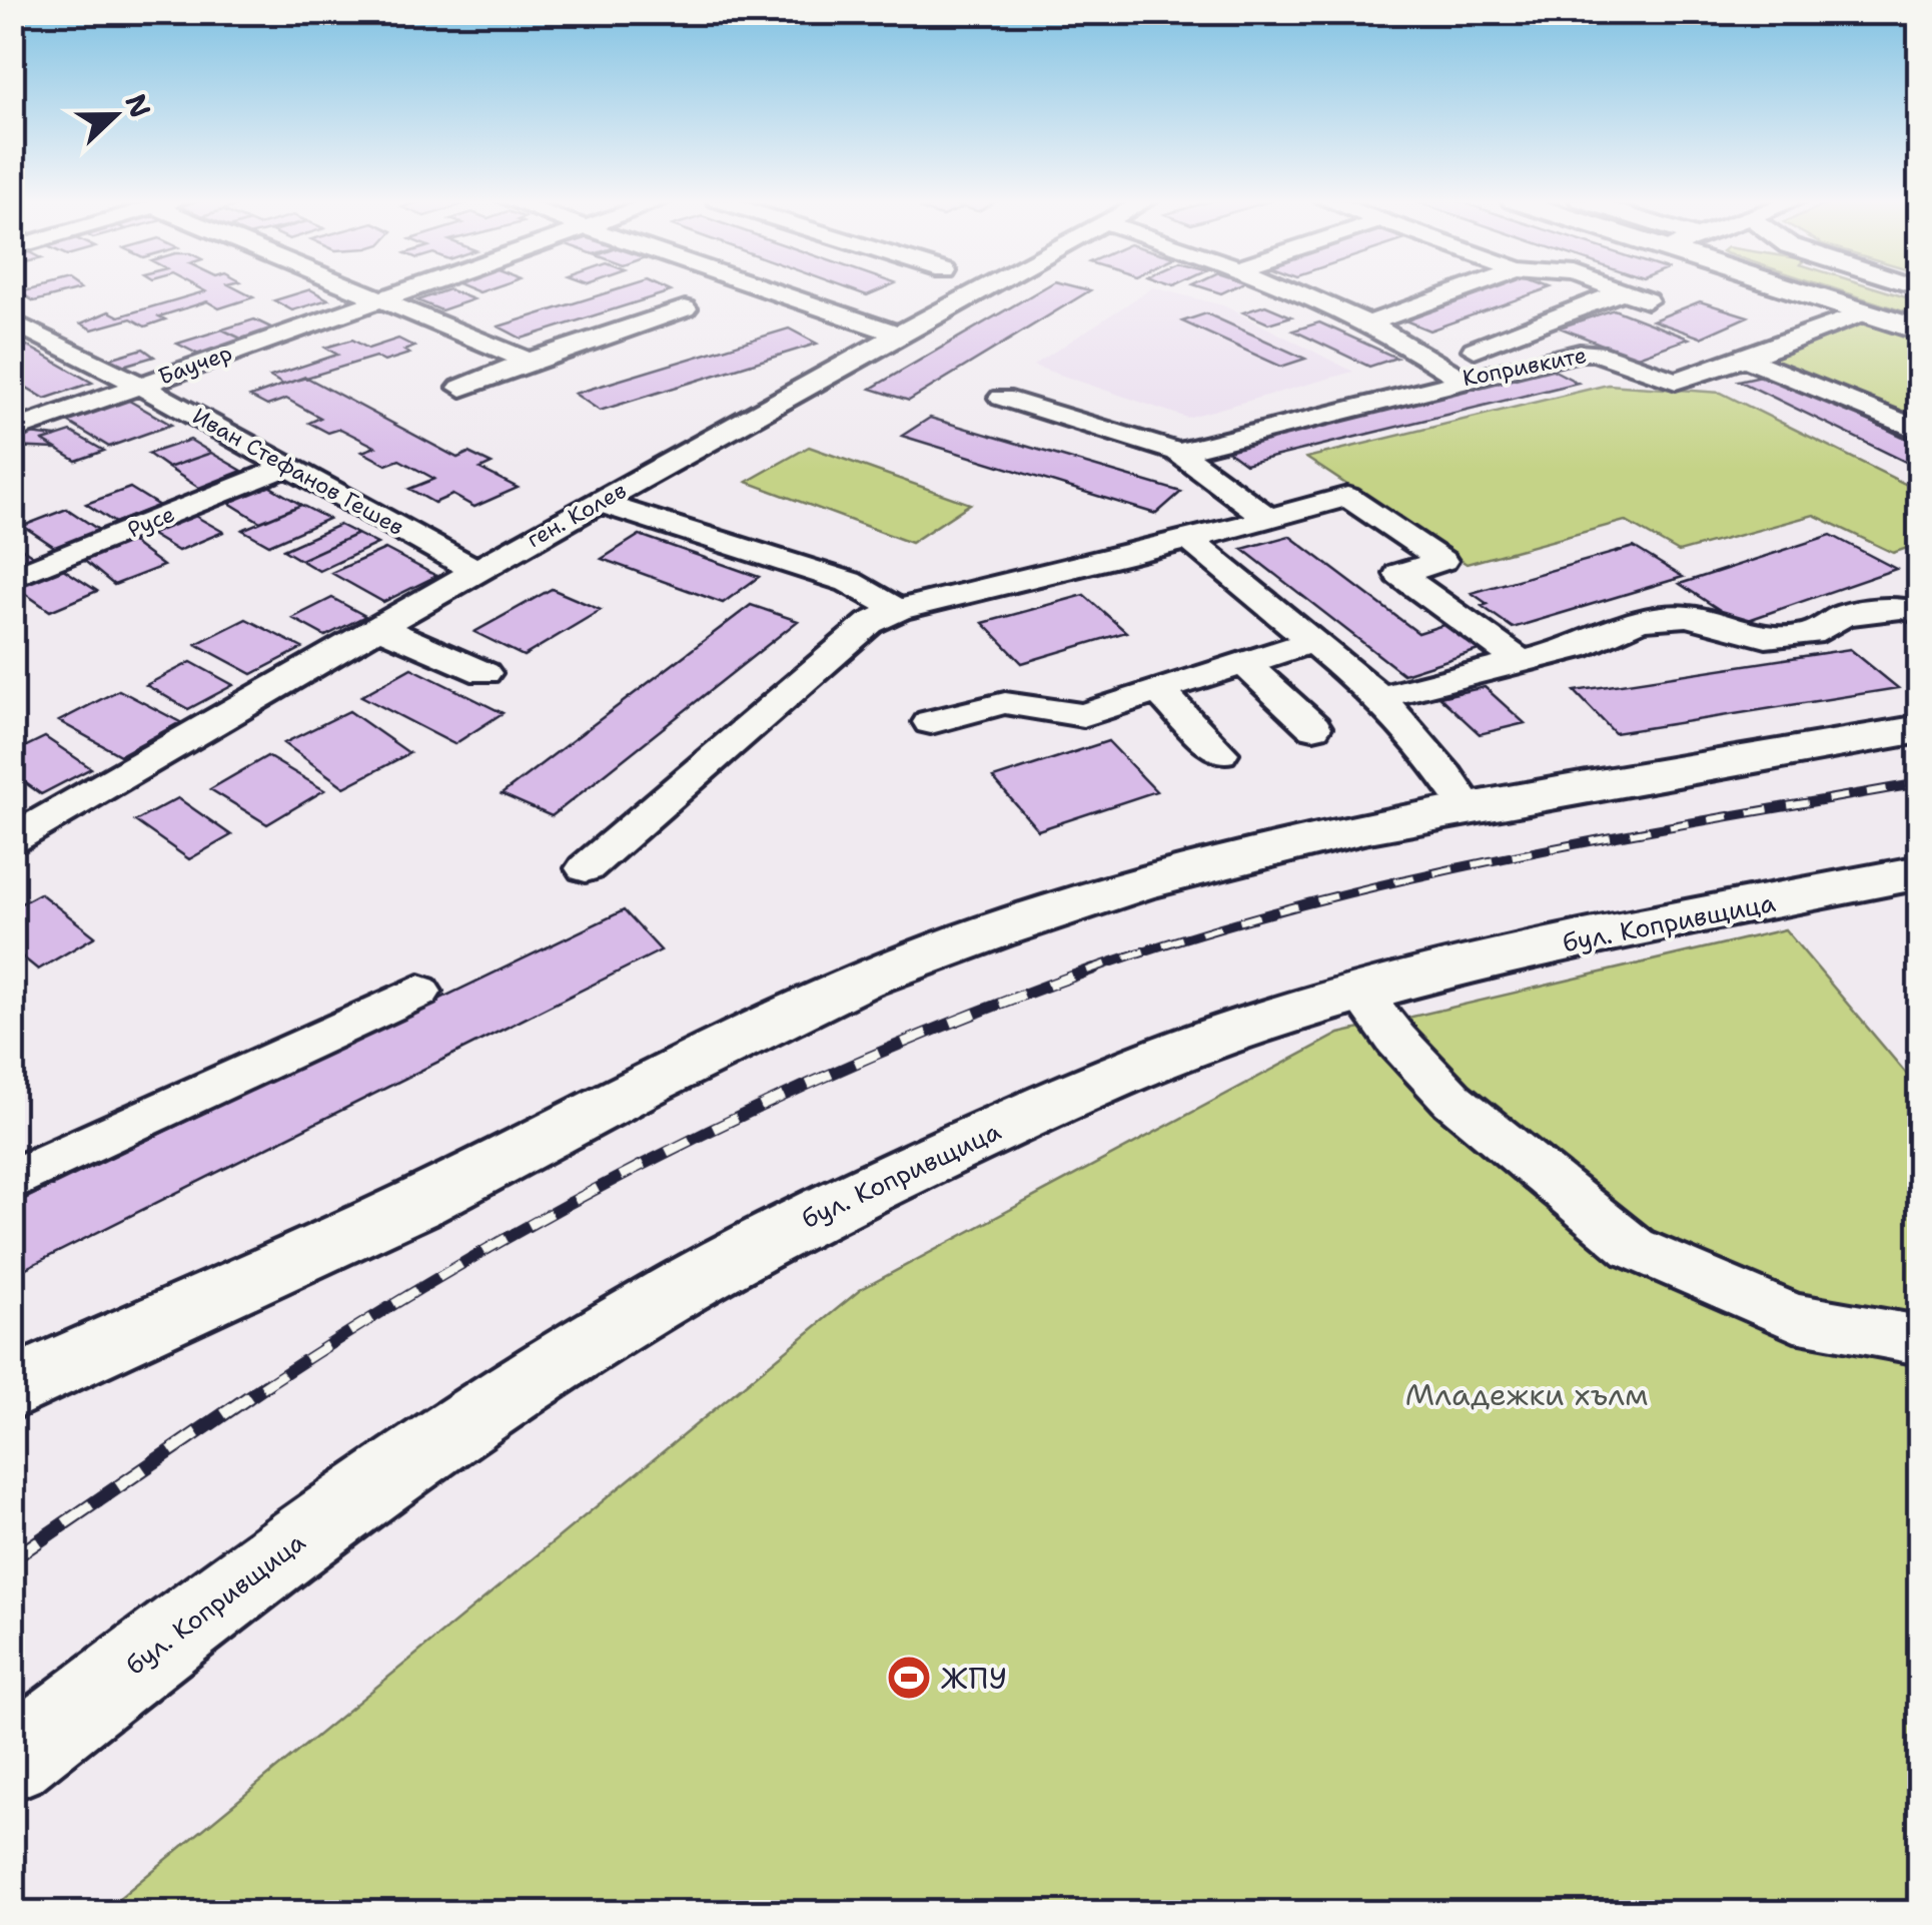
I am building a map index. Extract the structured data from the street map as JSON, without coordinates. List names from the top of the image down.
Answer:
{
  "streets": {
    "main road": ["бул. Копривщица"],
    "street": [
      "Баучер",
      "Копривките",
      "Иван Стефанов Гешев",
      "ген. Колев",
      "Русе"
    ]
  },
  "crossings": [
    ["Баучер", "Иван Стефанов Гешев"],
    ["Иван Стефанов Гешев", "ген. Колев"],
    ["Иван Стефанов Гешев", "Русе"]
  ],
  "parks": ["Младежки хълм"],
  "places": {
    "sports": ["ЖПУ"]
  },
  "north": "right"
}
